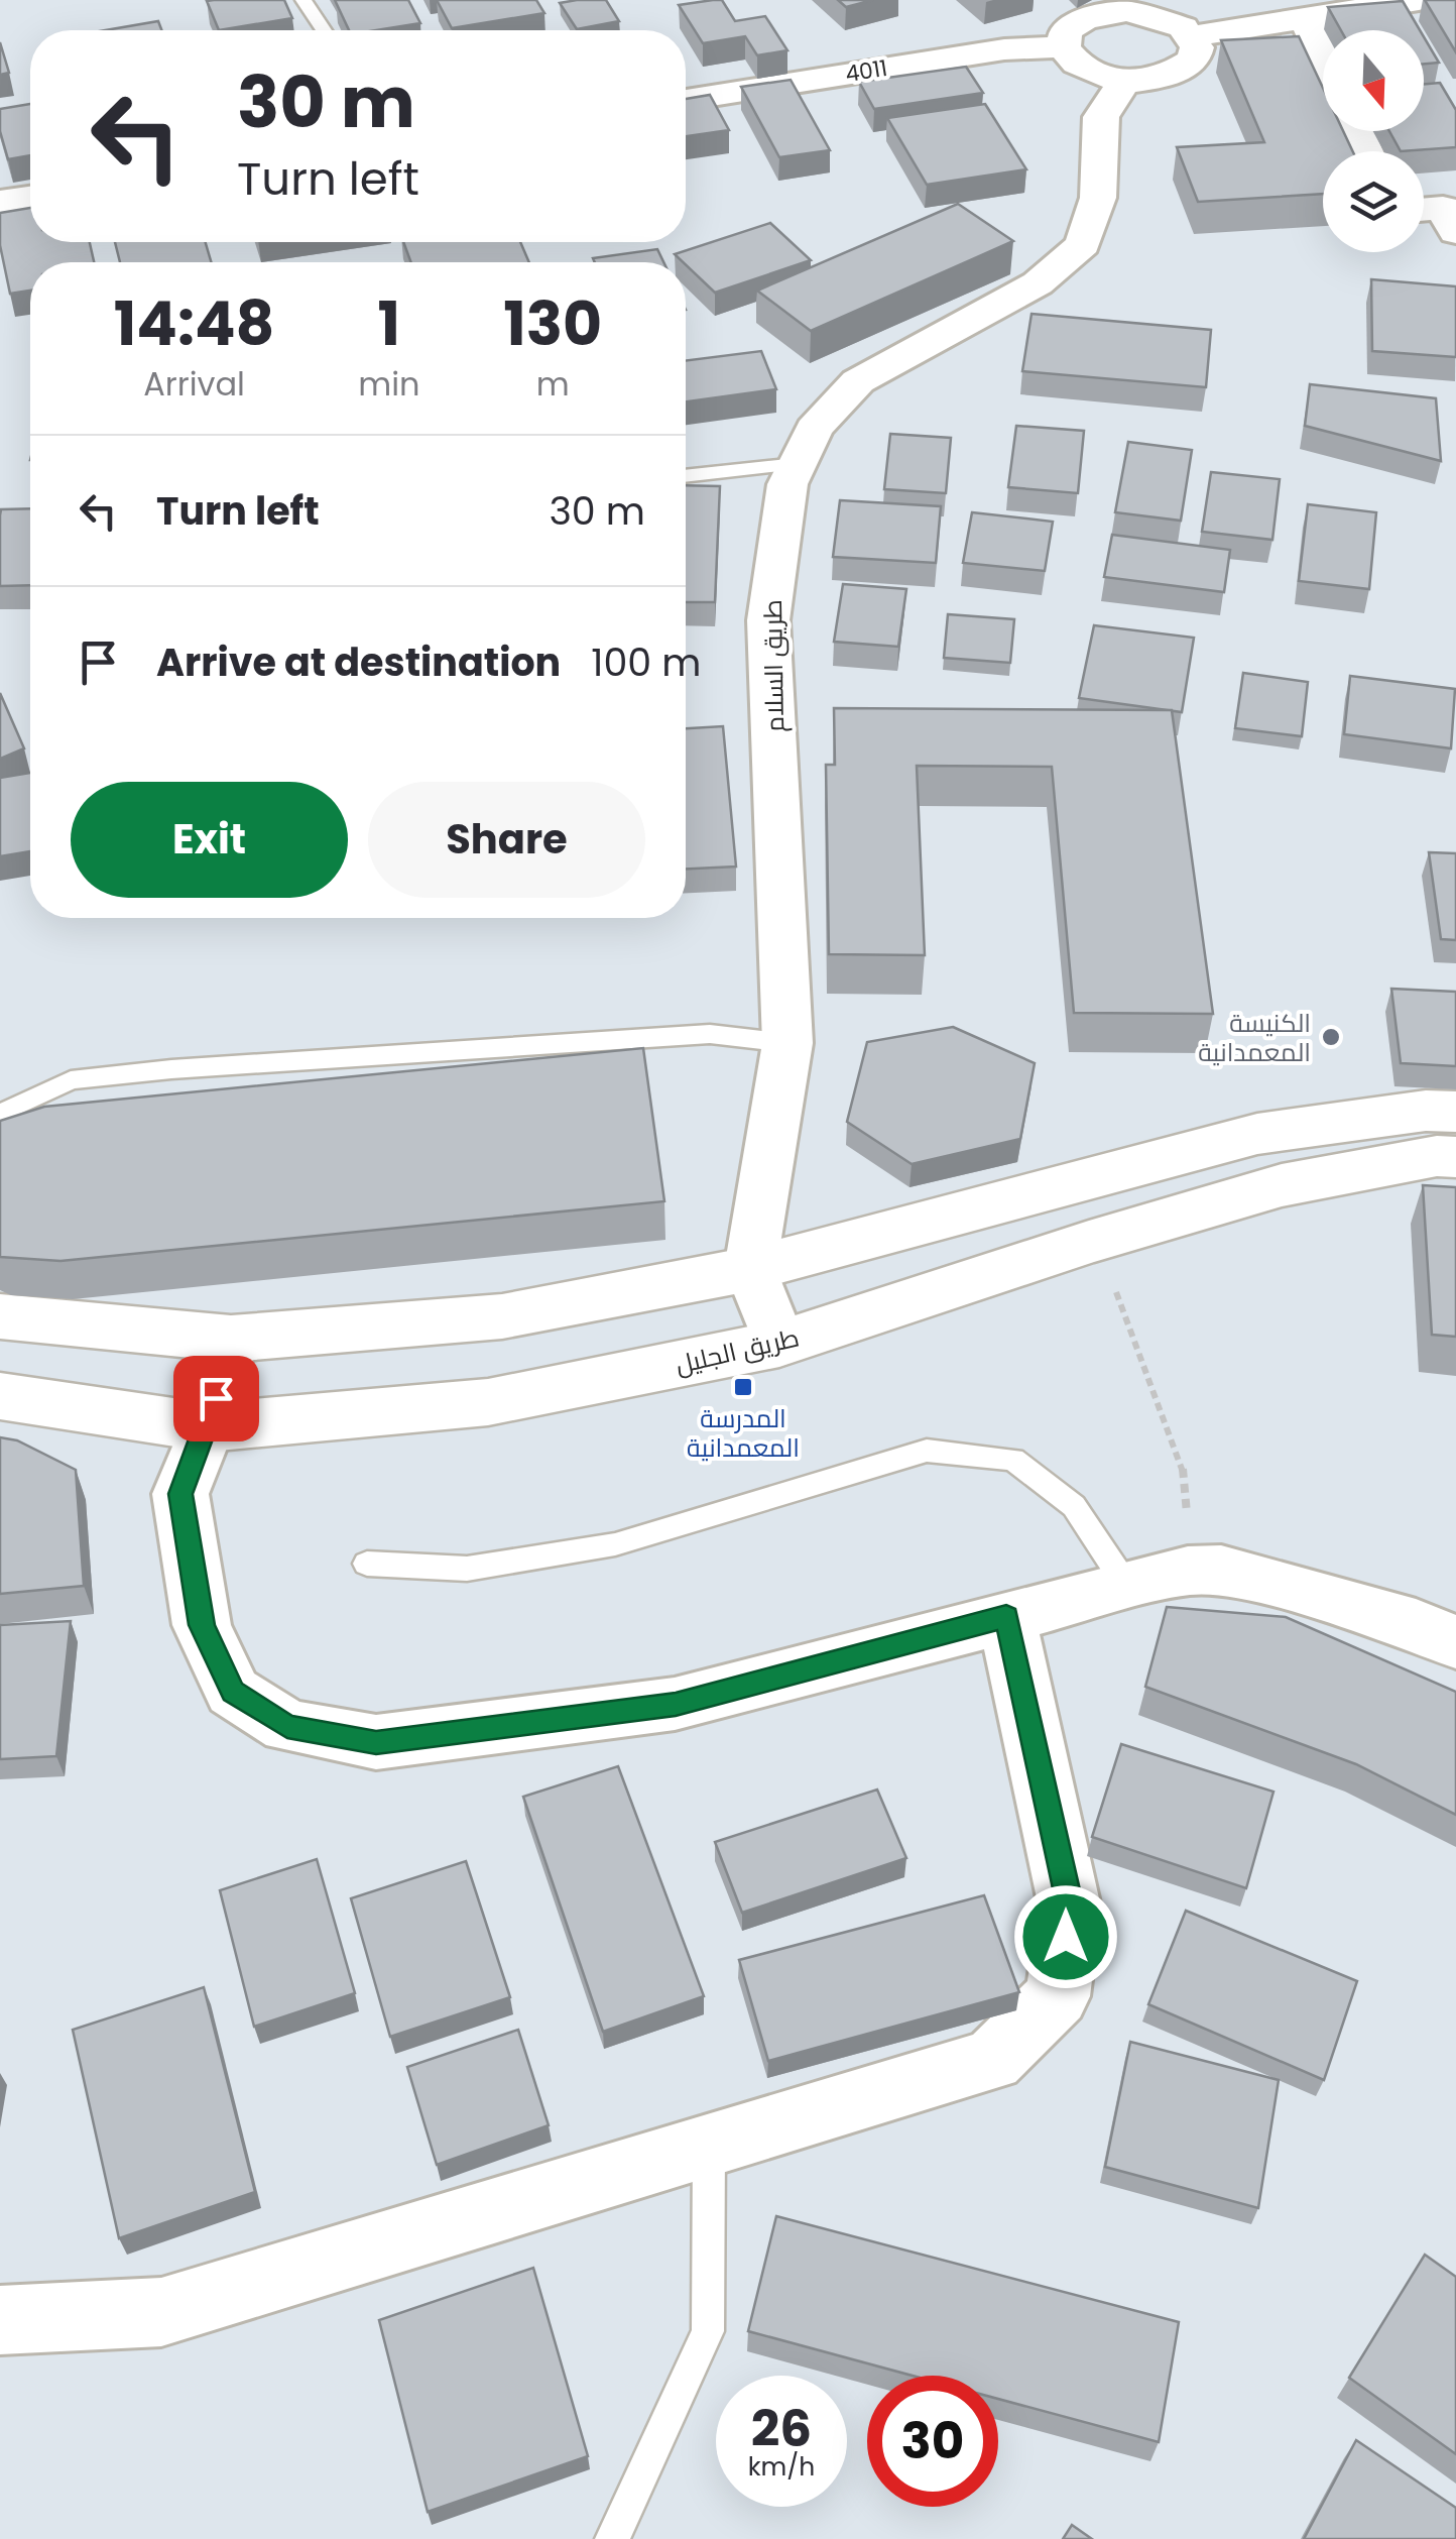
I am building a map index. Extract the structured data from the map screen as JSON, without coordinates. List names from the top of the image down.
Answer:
{
  "streets": {
    "street": ["4011", "طريق السلام", "طريق الجليل"]
  },
  "places": {
    "other": ["الكنيسة المعمدانية"],
    "transit": ["المدرسة المعمدانية"]
  },
  "north": "bottom",
  "page": {
    "turn": ["30 m", "Turn left"],
    "eta": [
      "14:48",
      "Arrival",
      "1",
      "min",
      "130",
      "m"
    ],
    "list": [
      {
        "name": "Turn left",
        "value": "30 m"
      },
      {
        "name": "Arrive at destination",
        "value": "100 m"
      }
    ],
    "buttons": ["Exit", "Share"],
    "speed": "26 km/h",
    "limit": "30"
  }
}
